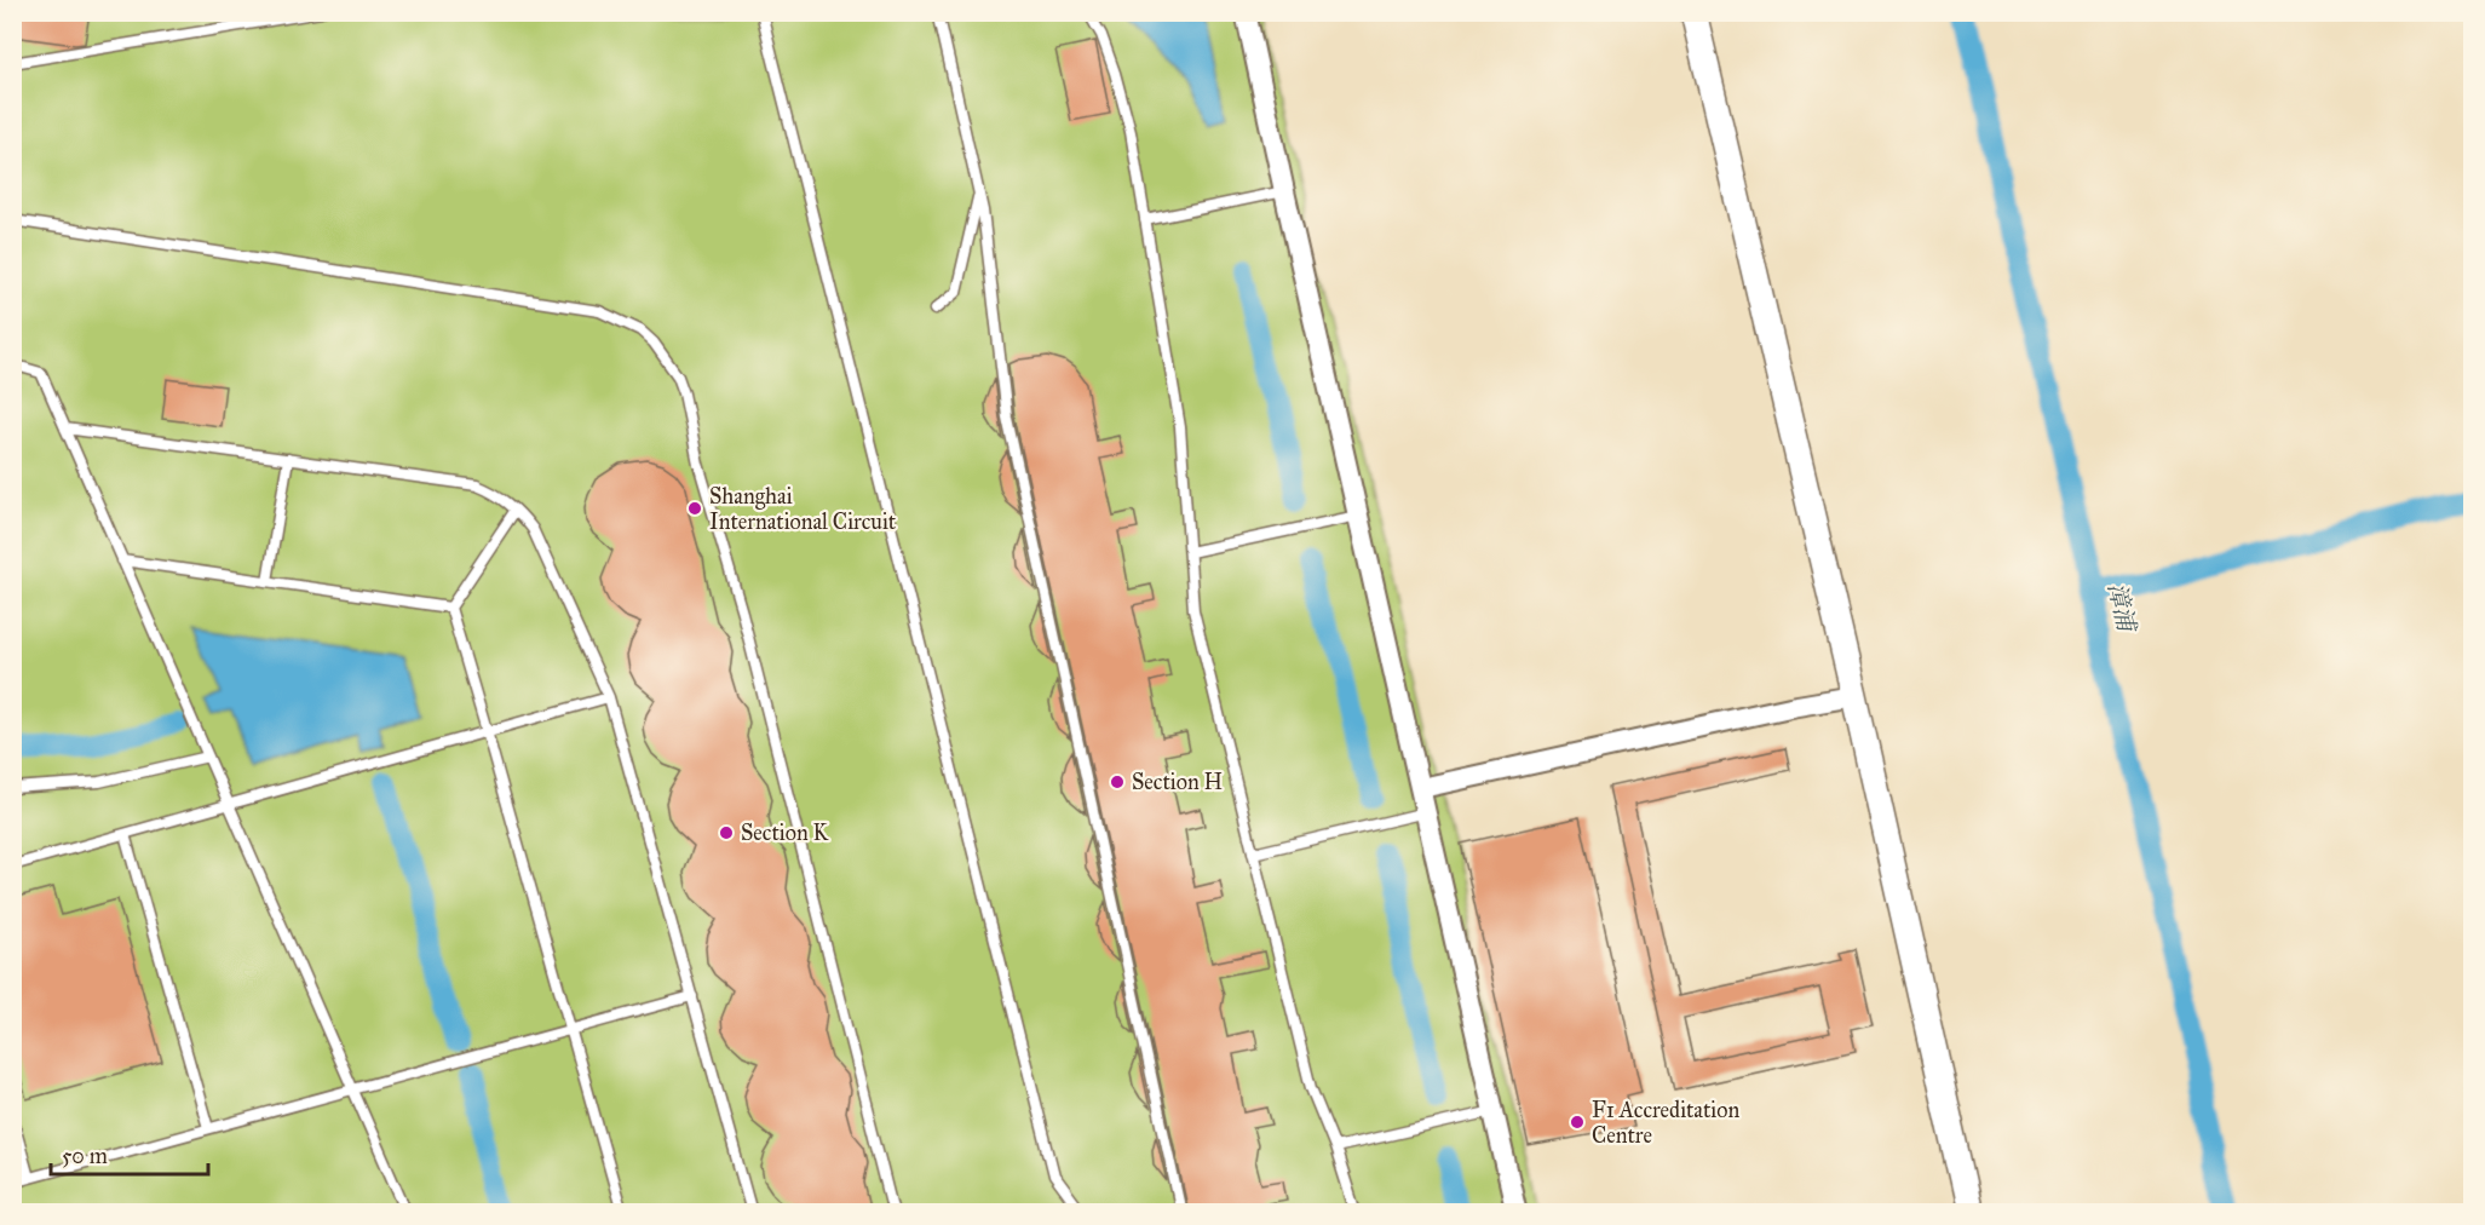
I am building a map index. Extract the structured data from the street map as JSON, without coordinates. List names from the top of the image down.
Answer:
{
  "water": ["漳浦"],
  "places": [
    "Shanghai International Circuit",
    "Section H",
    "Section K",
    "F1 Accreditation Centre"
  ],
  "scale_bar": "50 m"
}
